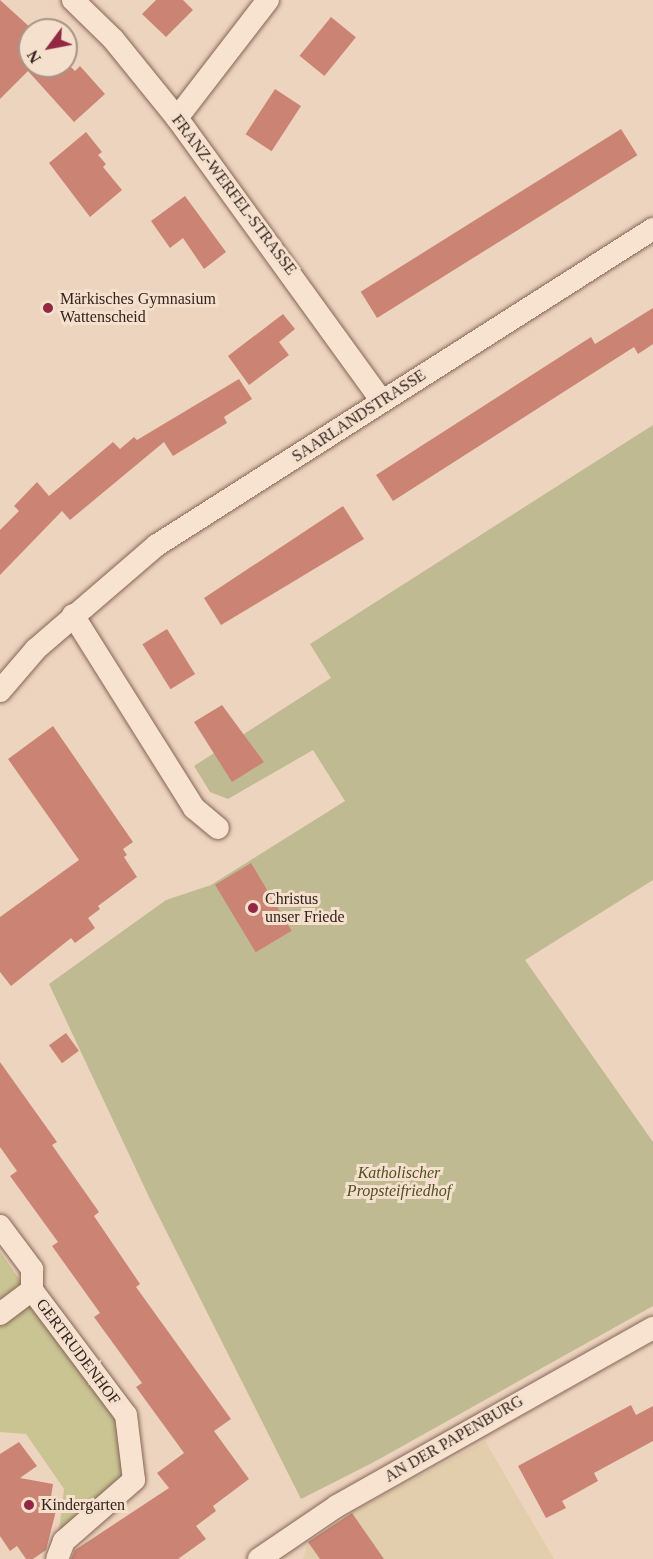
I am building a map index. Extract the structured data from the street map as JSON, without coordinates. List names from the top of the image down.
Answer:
{
  "streets": {
    "street": [
      "FRANZ-WERFEL-STRASSE",
      "SAARLANDSTRASSE",
      "GERTRUDENHOF",
      "AN DER PAPENBURG"
    ]
  },
  "crossings": [
    ["FRANZ-WERFEL-STRASSE", "SAARLANDSTRASSE"]
  ],
  "parks": ["Katholischer Propsteifriedhof"],
  "places": ["Märkisches Gymnasium Wattenscheid", "Christus unser Friede", "Kindergarten"],
  "north": "bottom left"
}
